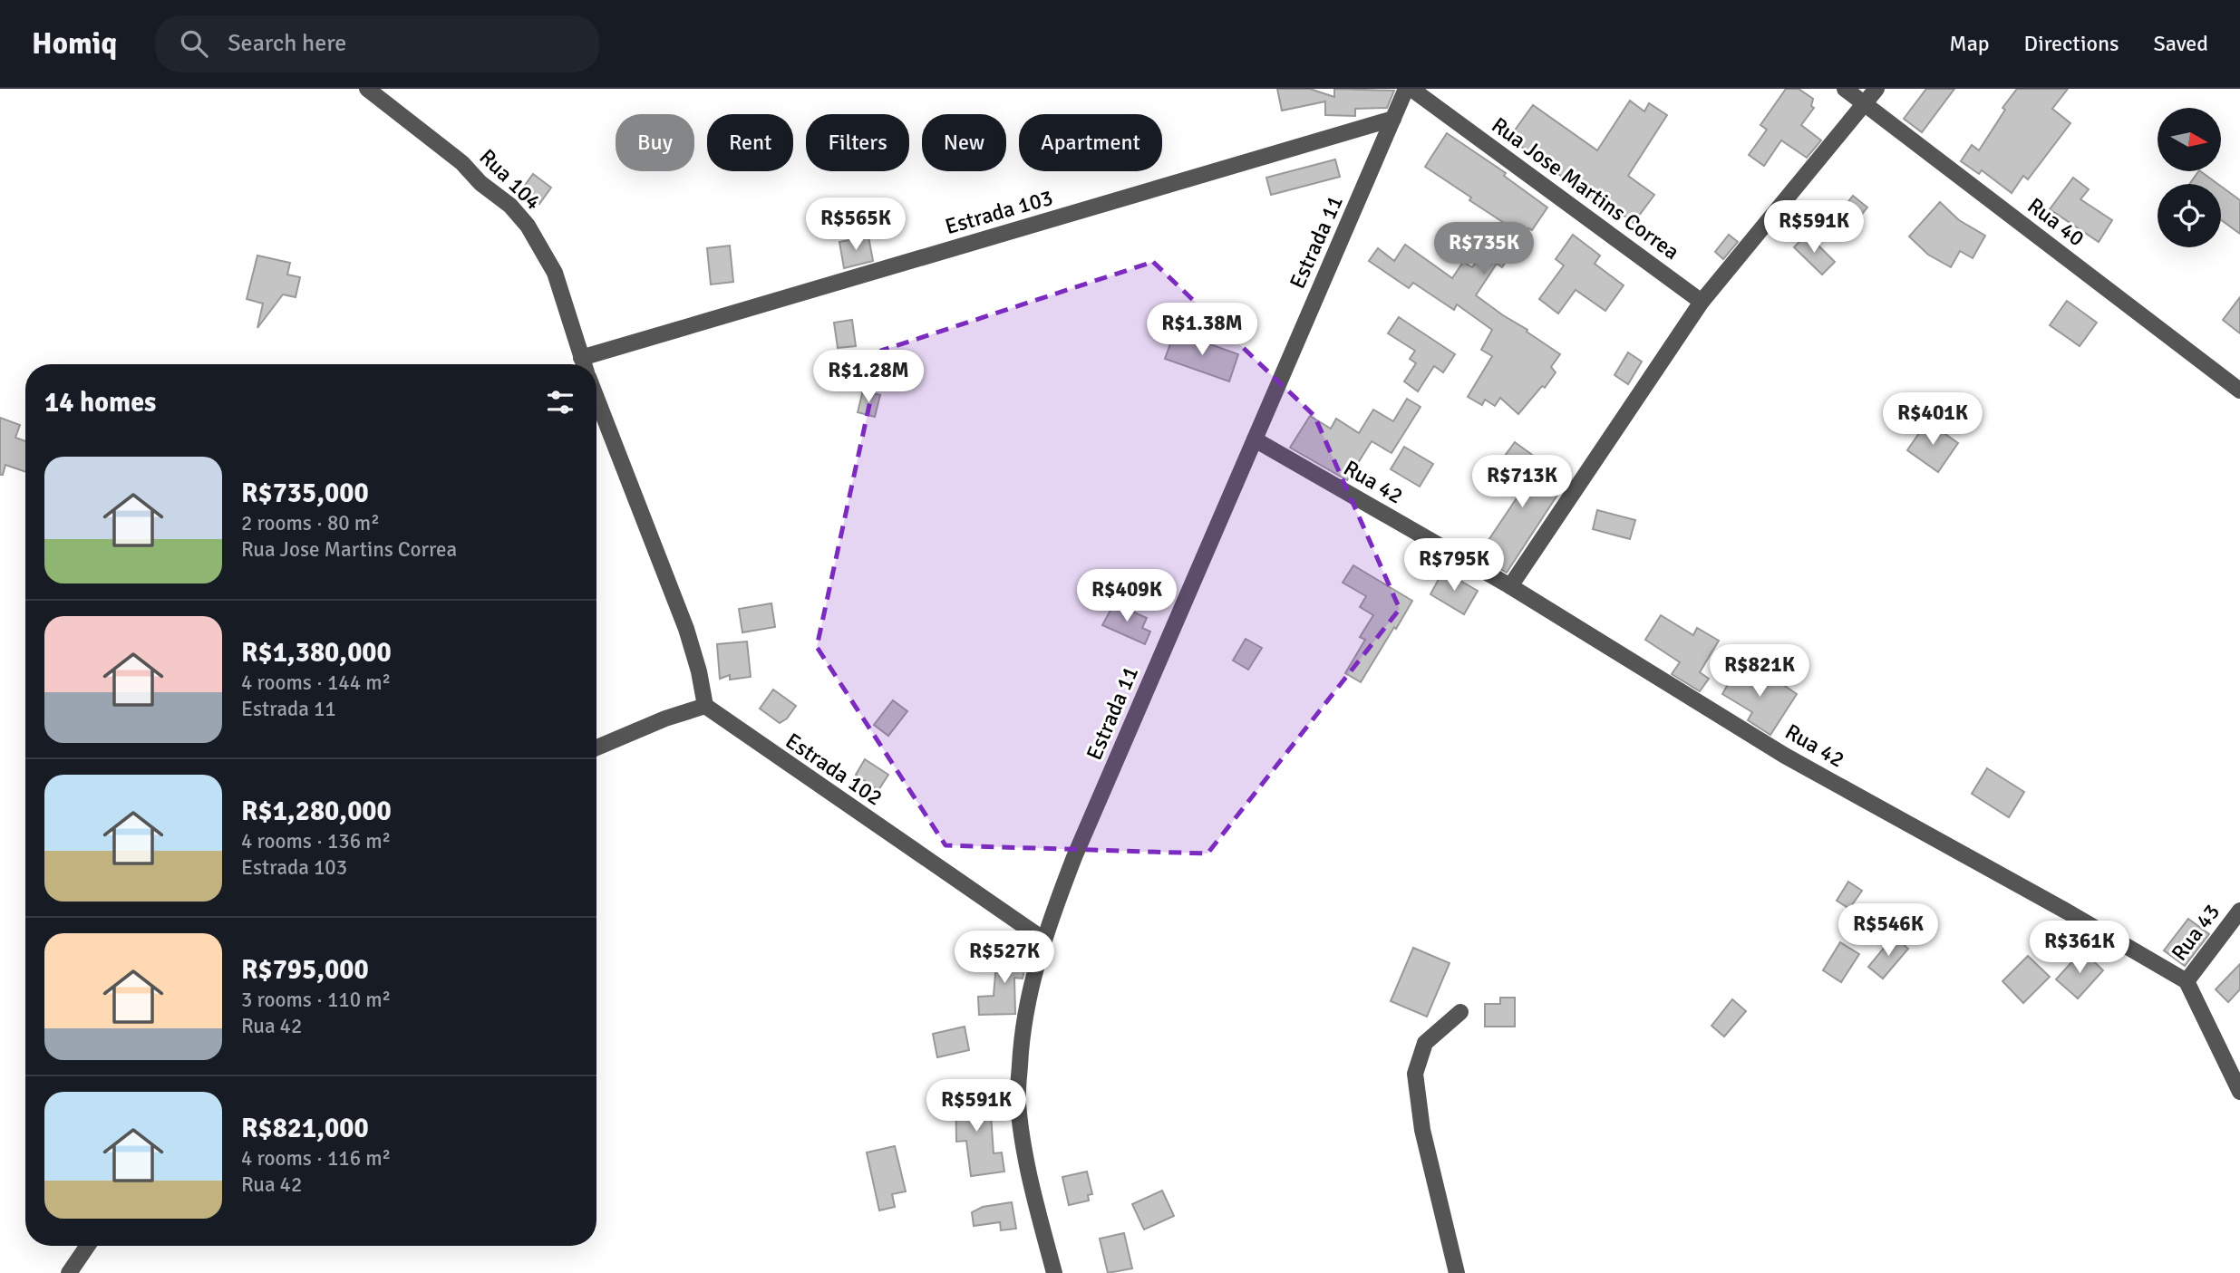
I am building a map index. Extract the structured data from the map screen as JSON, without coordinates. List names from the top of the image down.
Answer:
{
  "streets": {
    "street": [
      "Rua 104",
      "Rua Jose Martins Correa",
      "Estrada 103",
      "Rua 40",
      "Estrada 11",
      "Rua 42",
      "Estrada 102",
      "Rua 43"
    ]
  },
  "crossings": [
    ["Rua 104", "Estrada 102"],
    ["Estrada 103", "Estrada 11"],
    ["Estrada 11", "Rua 42"],
    ["Estrada 11", "Estrada 102"],
    ["Rua 42", "Rua 43"]
  ],
  "north": "right",
  "page": {
    "header": "Homiq",
    "search": "Search here",
    "nav": ["Map", "Directions", "Saved"],
    "chip": [
      "Buy",
      "Rent",
      "Filters",
      "New",
      "Apartment"
    ],
    "price": [
      "R$565K",
      "R$591K",
      "R$735K",
      "R$1.38M",
      "R$1.28M",
      "R$401K",
      "R$713K",
      "R$795K",
      "R$409K",
      "R$821K",
      "R$546K",
      "R$361K",
      "R$527K",
      "R$591K"
    ],
    "heading": "14 homes",
    "list": [
      {
        "name": "R$735,000",
        "note": "2 rooms · 80 m² · Rua Jose Martins Correa"
      },
      {
        "name": "R$1,380,000",
        "note": "4 rooms · 144 m² · Estrada 11"
      },
      {
        "name": "R$1,280,000",
        "note": "4 rooms · 136 m² · Estrada 103"
      },
      {
        "name": "R$795,000",
        "note": "3 rooms · 110 m² · Rua 42"
      },
      {
        "name": "R$821,000",
        "note": "4 rooms · 116 m² · Rua 42"
      }
    ]
  }
}
